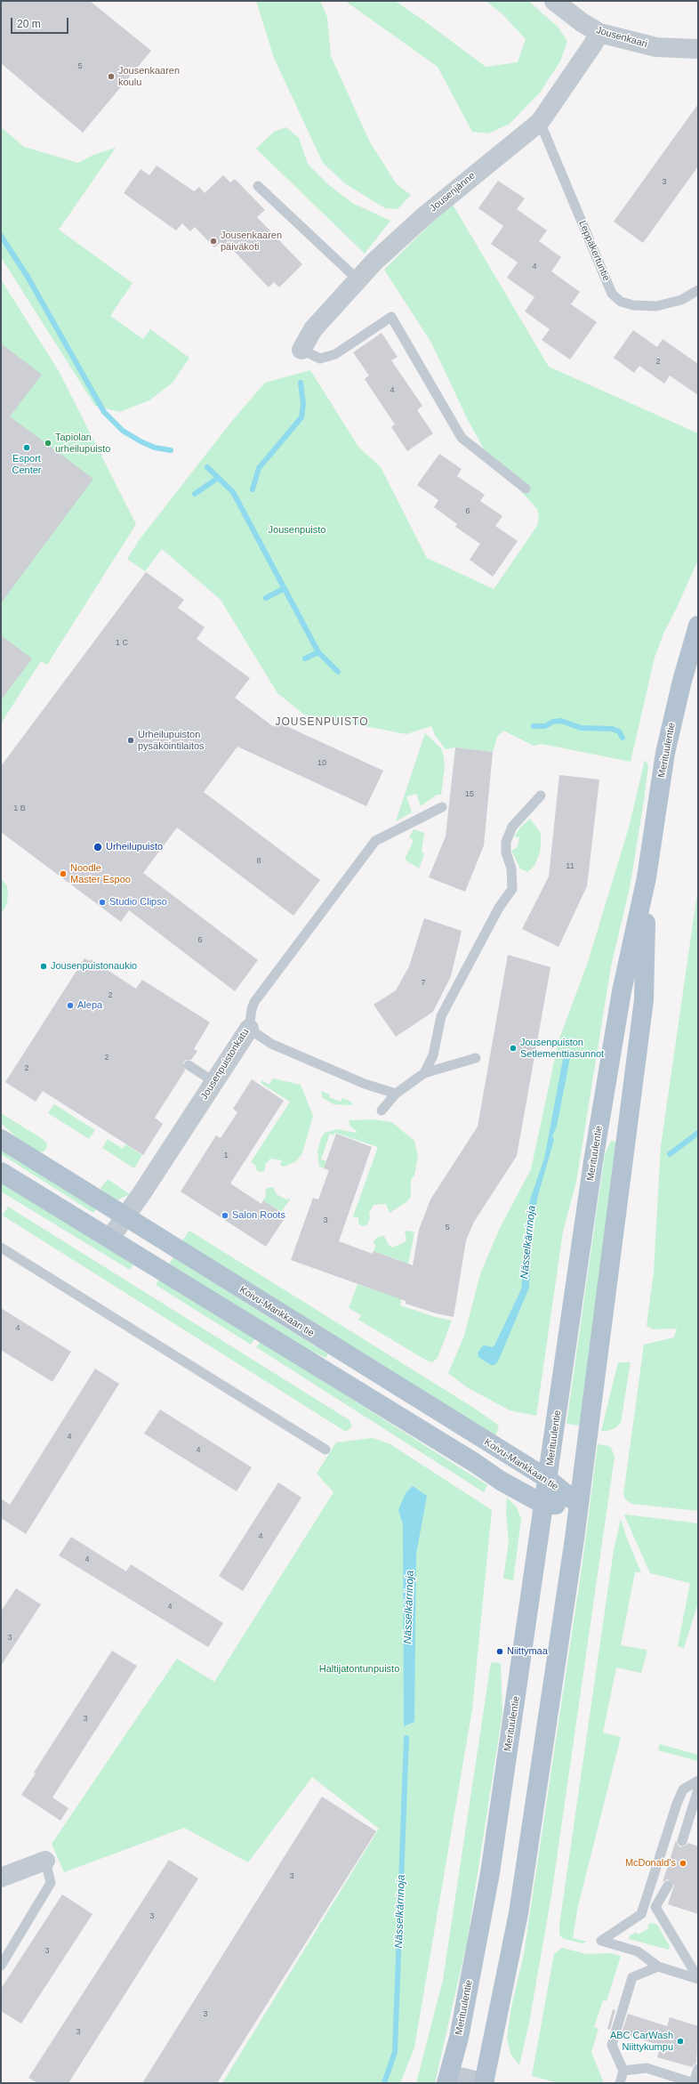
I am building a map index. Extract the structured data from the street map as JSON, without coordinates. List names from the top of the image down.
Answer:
{
  "streets": {
    "main road": ["Merituulentie", "Koivu-Mankkaan tie"],
    "street": ["Jousenkaari", "Jousenjänne", "Jousenpuistonkatu"],
    "lane": ["Leppäkertuntie"]
  },
  "crossings": [
    ["Jousenkaari", "Jousenjänne"],
    ["Jousenjänne", "Leppäkertuntie"],
    ["Merituulentie", "Koivu-Mankkaan tie"],
    ["Jousenpuistonkatu", "Koivu-Mankkaan tie"]
  ],
  "districts": ["JOUSENPUISTO"],
  "water": ["Nässelkärrinoja"],
  "parks": ["Jousenpuisto", "Haltijatontunpuisto"],
  "places": [
    "Jousenkaaren koulu",
    "Jousenkaaren päiväkoti",
    "Tapiolan urheilupuisto",
    "Esport Center",
    "Urheilupuiston pysäköintilaitos",
    "Urheilupuisto",
    "Noodle Master Espoo",
    "Studio Clipso",
    "Jousenpuistonaukio",
    "Alepa",
    "Jousenpuiston Setlementtiasunnot",
    "Salon Roots",
    "Niittymaa",
    "McDonald's",
    "ABC CarWash Niittykumpu"
  ],
  "house_numbers": [
    "5",
    "3",
    "4",
    "2",
    "4",
    "6",
    "1 C",
    "10",
    "15",
    "1 B",
    "8",
    "11",
    "6",
    "7",
    "2",
    "2",
    "2",
    "1",
    "3",
    "5",
    "4",
    "4",
    "4",
    "4",
    "4",
    "4",
    "3",
    "3",
    "3",
    "3",
    "3",
    "3",
    "3"
  ],
  "scale_bar": "20 m"
}
